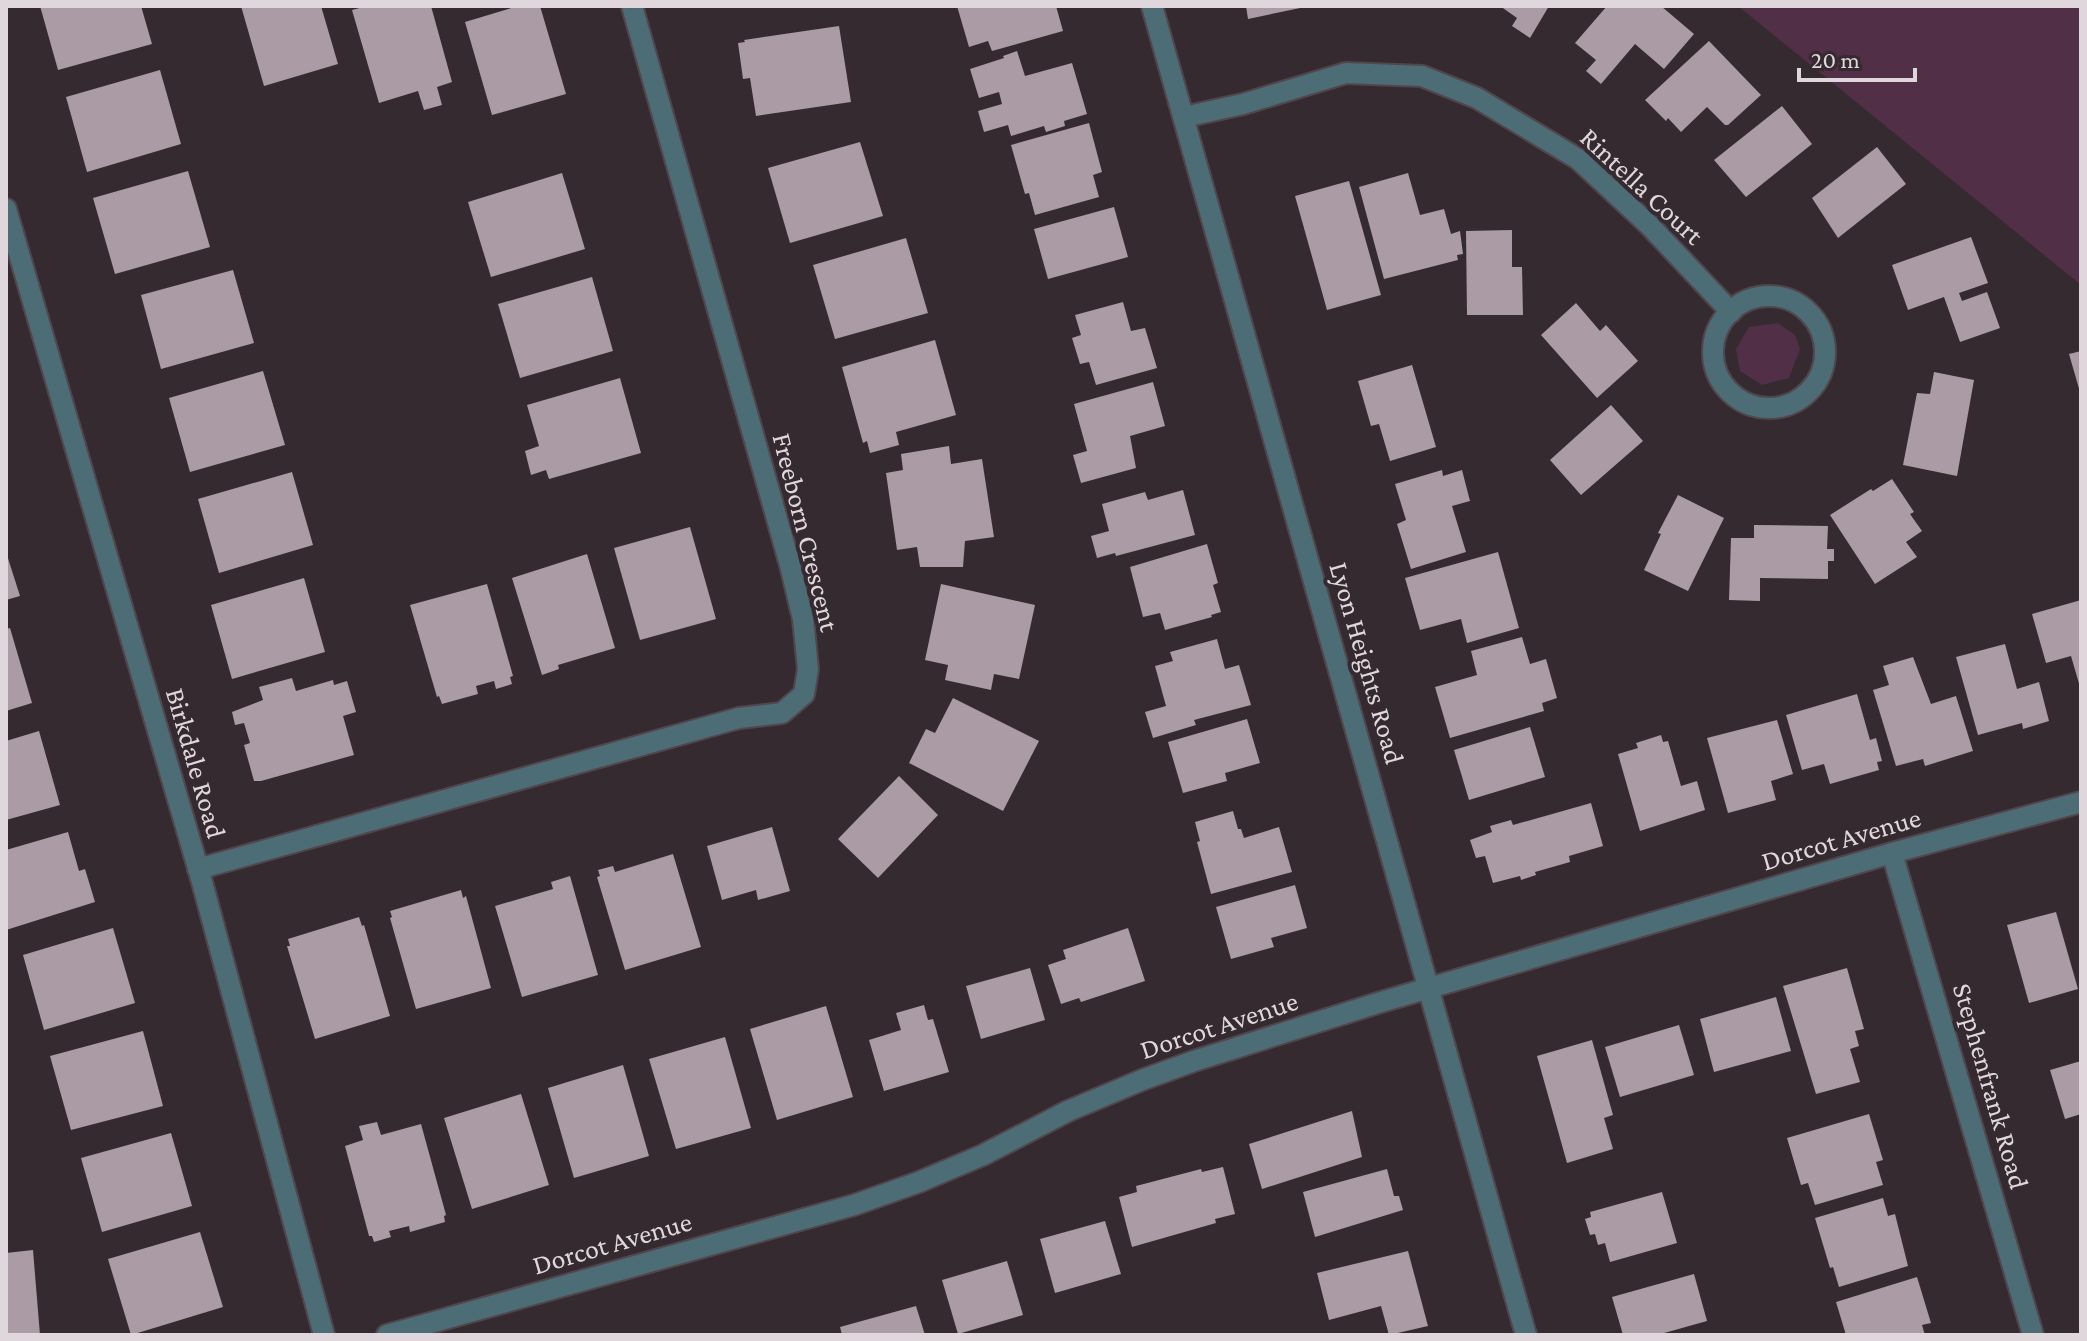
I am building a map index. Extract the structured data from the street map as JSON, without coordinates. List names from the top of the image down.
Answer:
{
  "streets": {
    "street": [
      "Rintella Court",
      "Freeborn Crescent",
      "Lyon Heights Road",
      "Birkdale Road",
      "Dorcot Avenue",
      "Stephenfrank Road"
    ]
  },
  "crossings": [
    ["Rintella Court", "Lyon Heights Road"],
    ["Freeborn Crescent", "Birkdale Road"],
    ["Lyon Heights Road", "Dorcot Avenue"],
    ["Dorcot Avenue", "Stephenfrank Road"]
  ],
  "scale_bar": "20 m"
}
